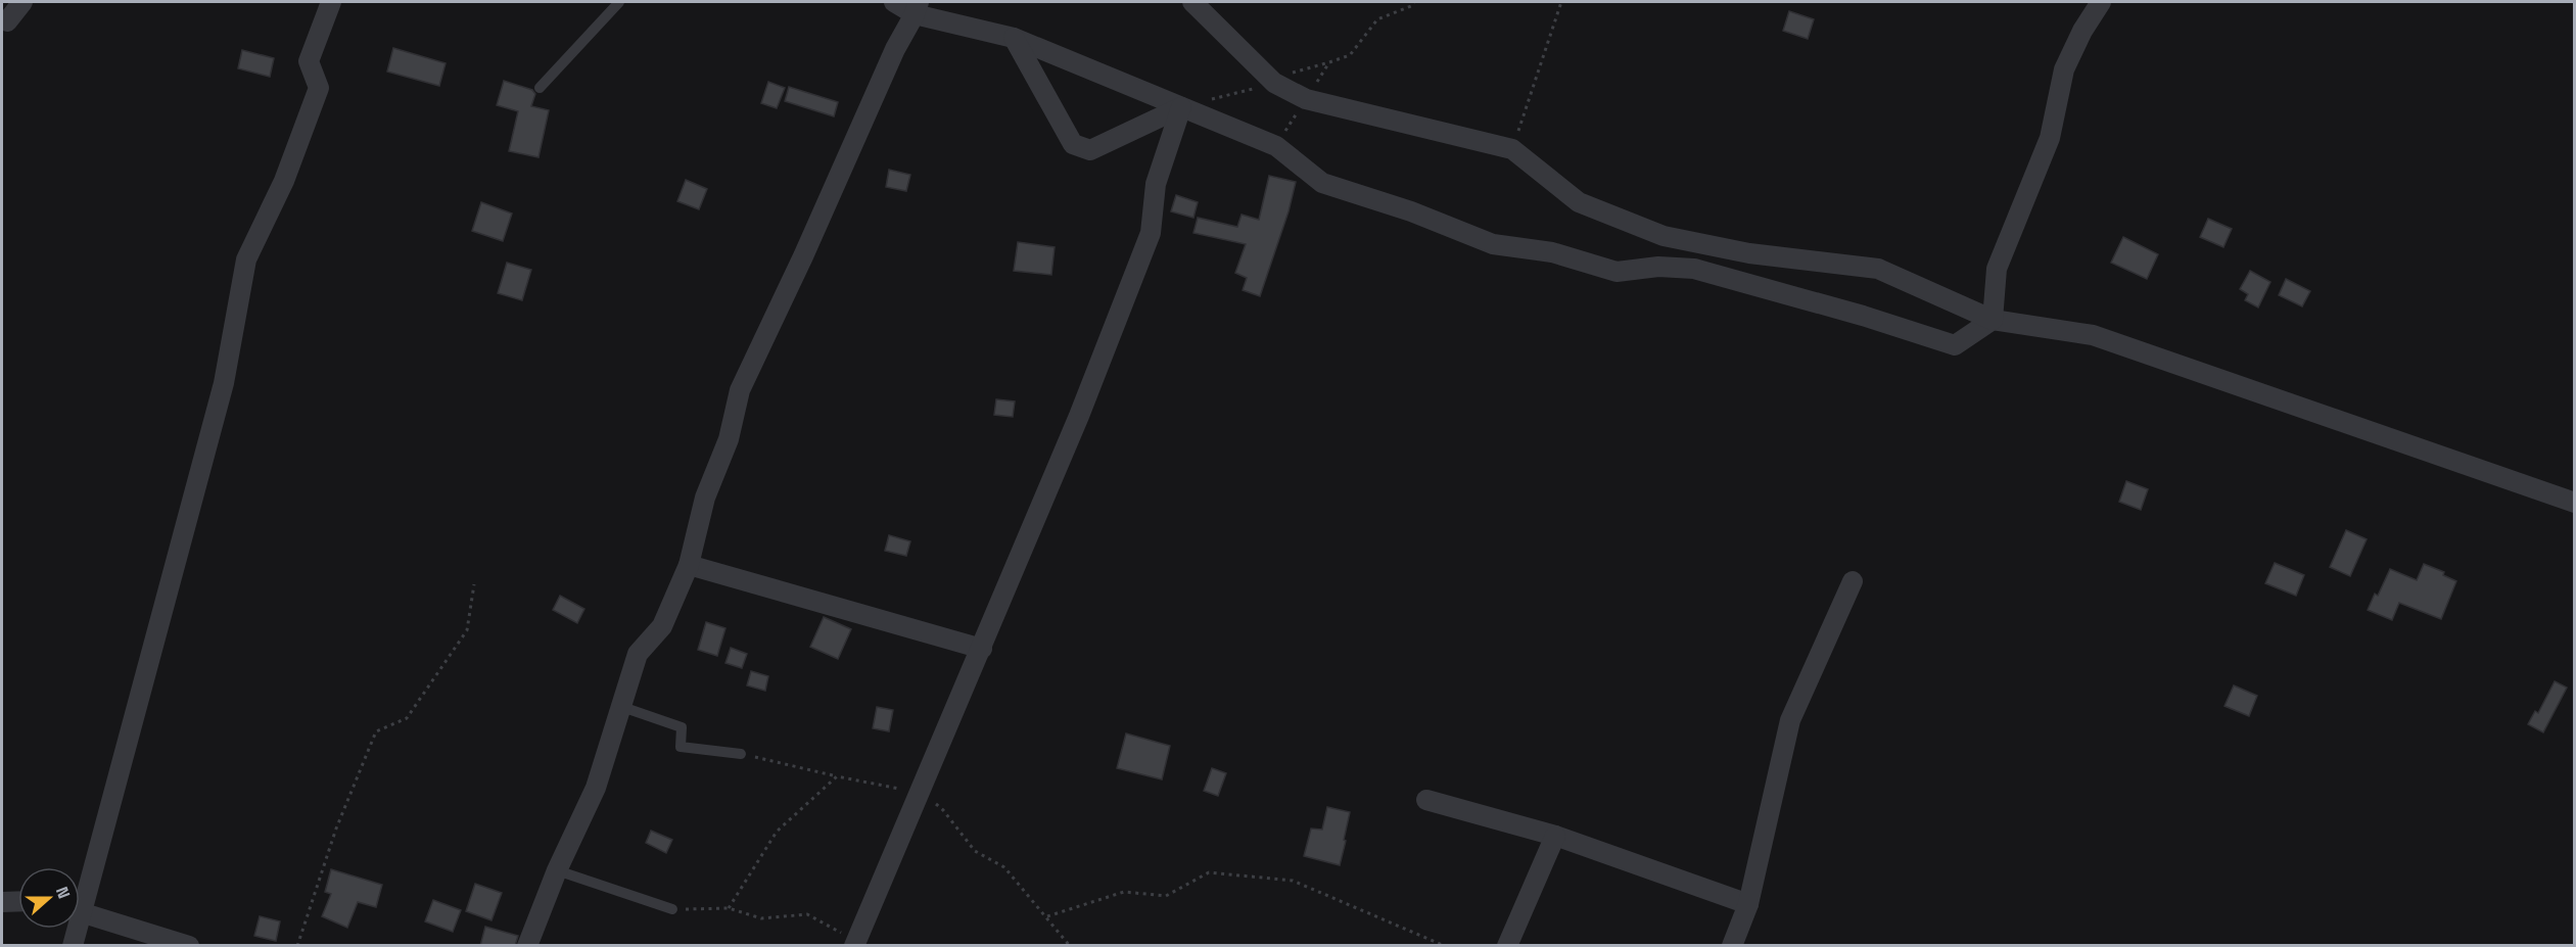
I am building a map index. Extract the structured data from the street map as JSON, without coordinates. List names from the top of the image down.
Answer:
{
  "north": "right"
}
